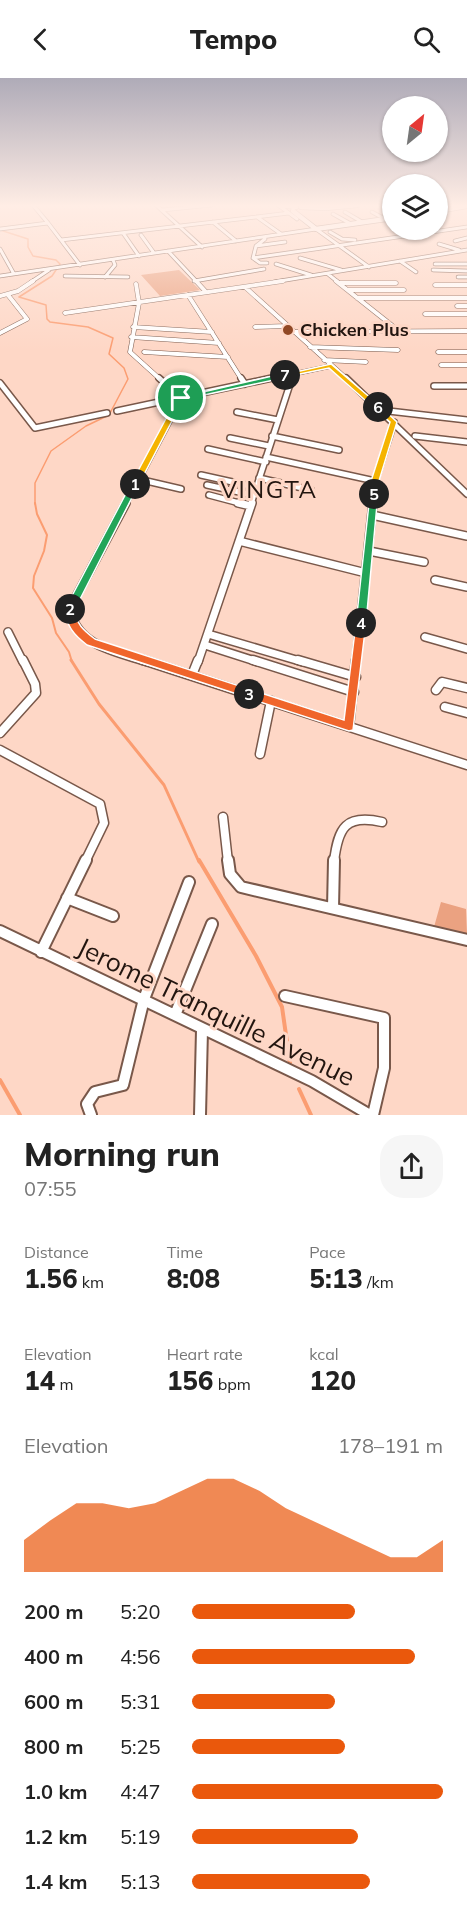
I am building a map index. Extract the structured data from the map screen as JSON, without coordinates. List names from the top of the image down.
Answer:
{
  "streets": {
    "street": ["Jerome Tranquille Avenue"]
  },
  "districts": ["VINGTA"],
  "places": ["Chicken Plus"],
  "north": "top right",
  "page": {
    "header": "Tempo",
    "pins": [
      "7",
      "6",
      "1",
      "5",
      "2",
      "4",
      "3"
    ],
    "heading": ["Morning run", "07:55"],
    "stats": [
      ["Distance", "1.56 km"],
      ["Time", "8:08"],
      ["Pace", "5:13 /km"],
      ["Elevation", "14 m"],
      ["Heart rate", "156 bpm"],
      ["kcal", "120"]
    ],
    "chart": ["Elevation", "178–191 m"],
    "list": [
      {
        "name": "200 m",
        "note": "5:20"
      },
      {
        "name": "400 m",
        "note": "4:56"
      },
      {
        "name": "600 m",
        "note": "5:31"
      },
      {
        "name": "800 m",
        "note": "5:25"
      },
      {
        "name": "1.0 km",
        "note": "4:47"
      },
      {
        "name": "1.2 km",
        "note": "5:19"
      },
      {
        "name": "1.4 km",
        "note": "5:13"
      }
    ]
  }
}
